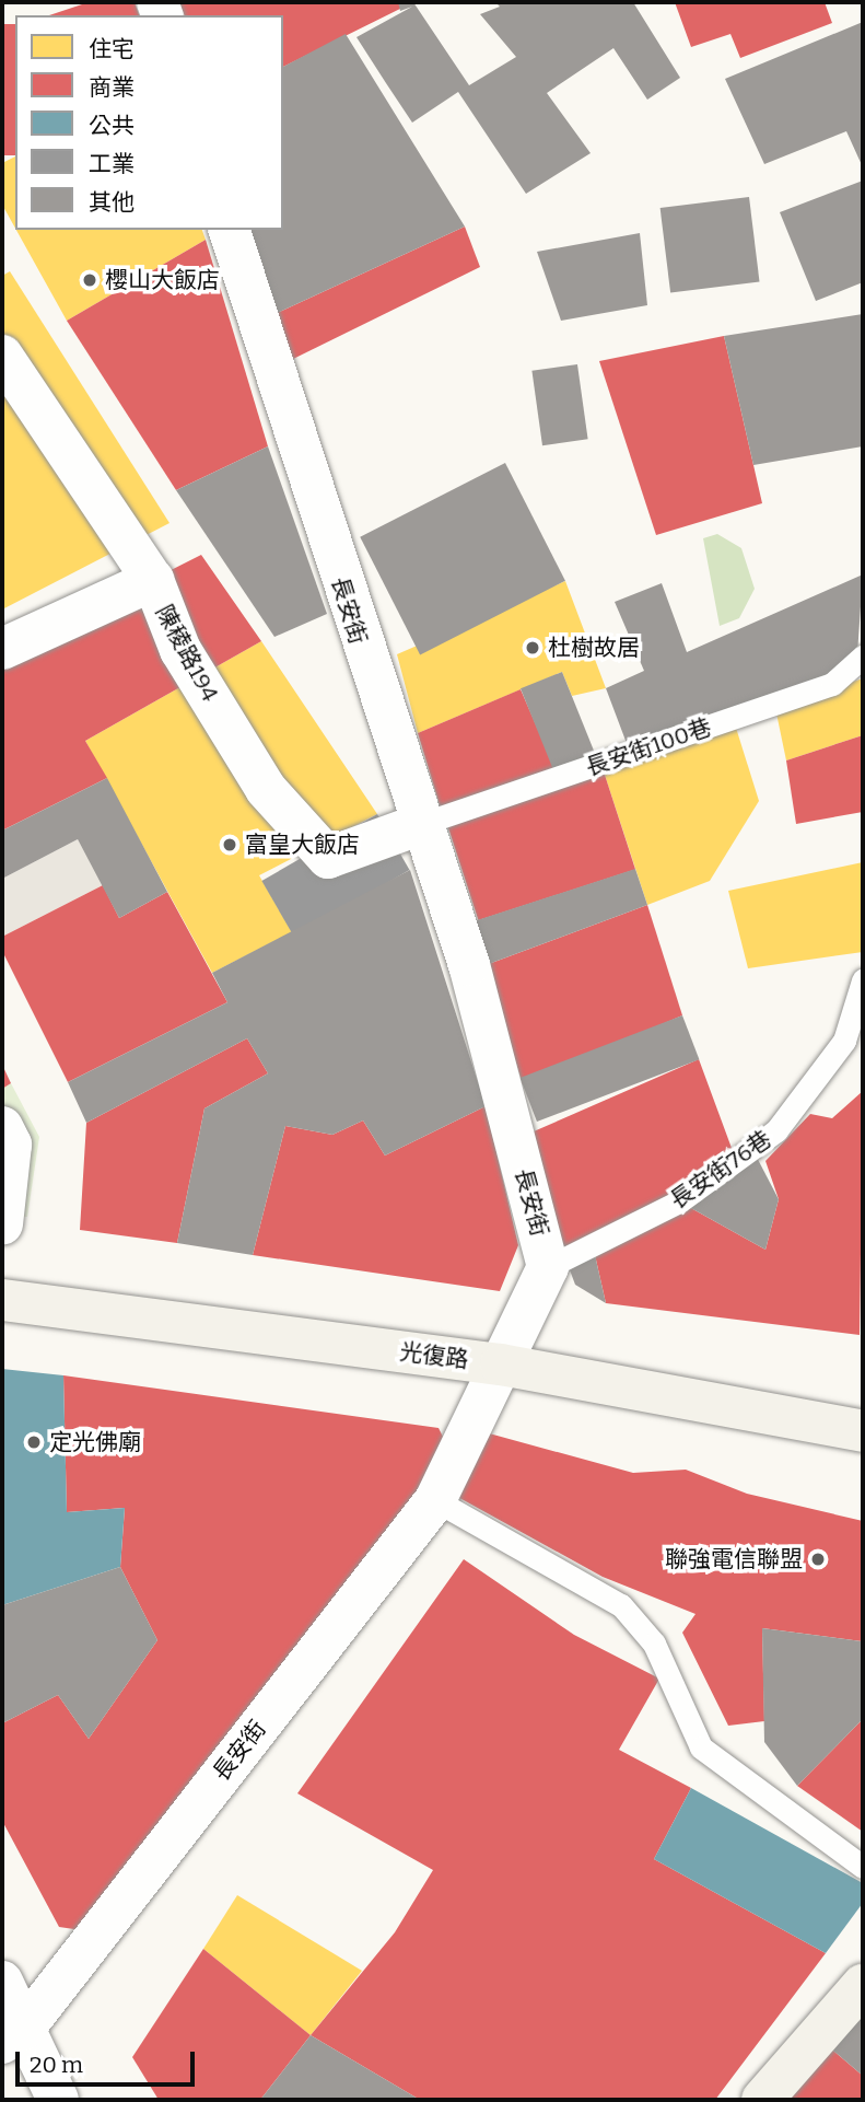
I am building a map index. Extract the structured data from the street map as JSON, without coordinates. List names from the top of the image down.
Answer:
{
  "streets": {
    "street": ["長安街", "陳稜路194", "光復路"],
    "lane": ["長安街100巷", "長安街76巷"]
  },
  "crossings": [
    ["長安街", "陳稜路194"],
    ["長安街", "長安街100巷"],
    ["長安街", "長安街76巷"],
    ["長安街", "光復路"],
    ["陳稜路194", "長安街100巷"]
  ],
  "places": [
    "櫻山大飯店",
    "杜樹故居",
    "富皇大飯店",
    "定光佛廟",
    "聯強電信聯盟"
  ],
  "legend": [
    "住宅",
    "商業",
    "公共",
    "工業",
    "其他"
  ],
  "scale_bar": "20 m"
}
